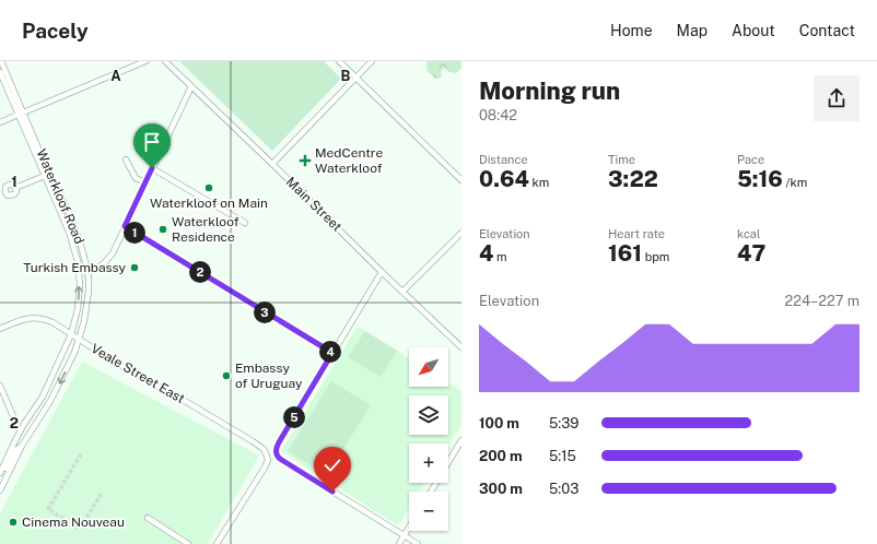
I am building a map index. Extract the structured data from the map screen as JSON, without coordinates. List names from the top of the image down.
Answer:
{
  "streets": {
    "street": ["Waterkloof Road", "Main Street", "Veale Street East"]
  },
  "crossings": [
    ["Waterkloof Road", "Veale Street East"]
  ],
  "places": {
    "health": ["MedCentre Waterkloof"],
    "other": [
      "Waterkloof on Main",
      "Waterkloof Residence",
      "Turkish Embassy",
      "Embassy of Uruguay",
      "Cinema Nouveau"
    ]
  },
  "north": "bottom left",
  "page": {
    "header": "Pacely",
    "nav": [
      "Home",
      "Map",
      "About",
      "Contact"
    ],
    "heading": ["Morning run", "08:42"],
    "stats": [
      ["Distance", "0.64 km"],
      ["Time", "3:22"],
      ["Pace", "5:16 /km"],
      ["Elevation", "4 m"],
      ["Heart rate", "161 bpm"],
      ["kcal", "47"]
    ],
    "pins": [
      "1",
      "2",
      "3",
      "4",
      "5"
    ],
    "chart": ["Elevation", "224–227 m"],
    "map_buttons": ["+", "−"],
    "list": [
      {
        "name": "100 m",
        "note": "5:39"
      },
      {
        "name": "200 m",
        "note": "5:15"
      },
      {
        "name": "300 m",
        "note": "5:03"
      }
    ]
  },
  "grid": {
    "columns": ["A", "B"],
    "rows": ["1", "2"]
  }
}
